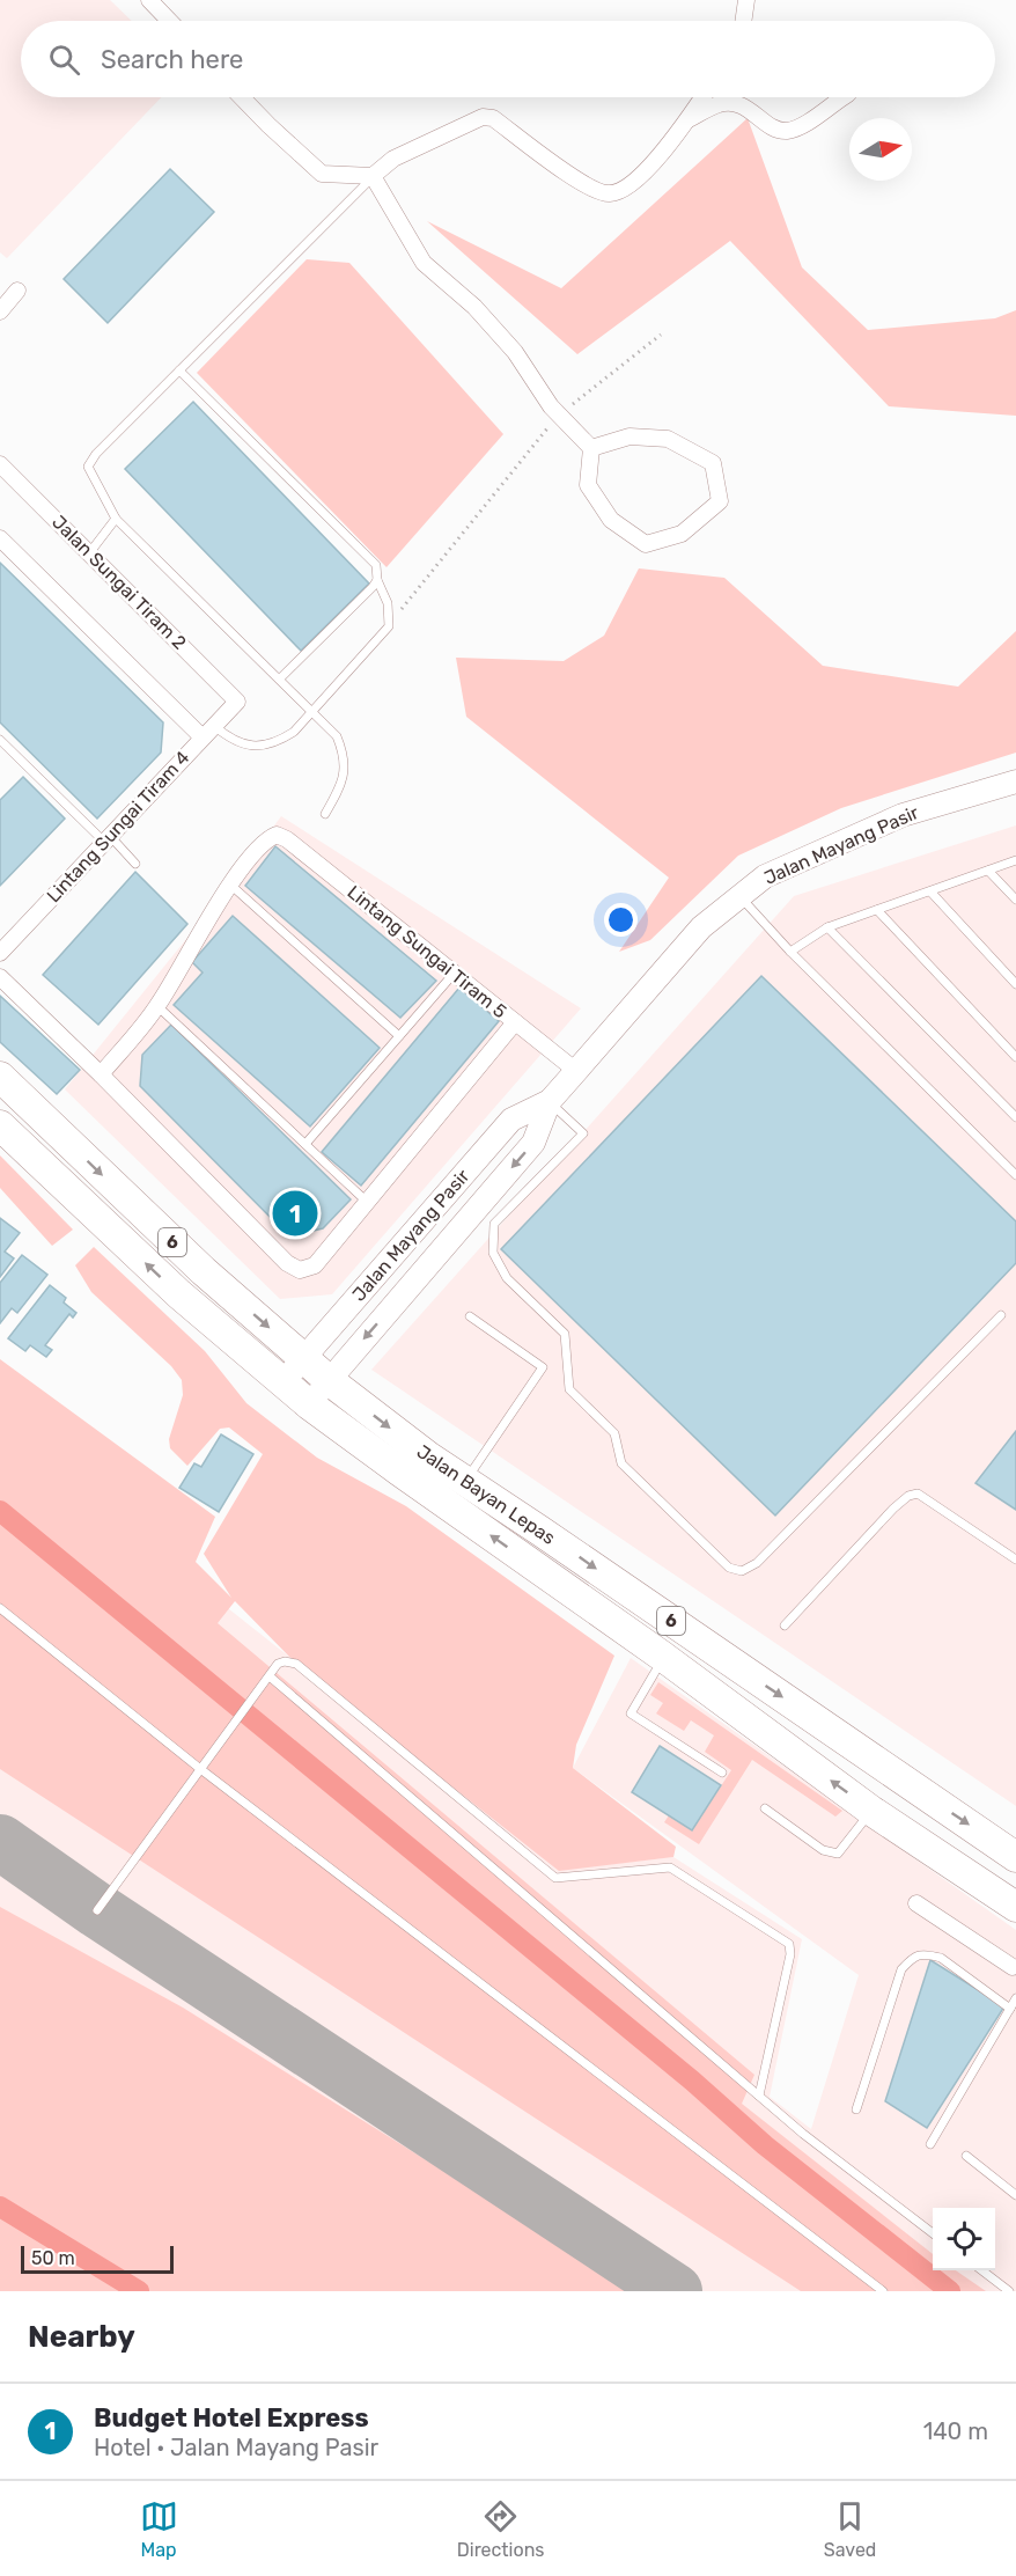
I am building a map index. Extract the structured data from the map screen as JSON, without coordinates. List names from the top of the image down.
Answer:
{
  "streets": {
    "highway": ["6", "Jalan Bayan Lepas"],
    "street": [
      "Jalan Sungai Tiram 2",
      "Lintang Sungai Tiram 4",
      "Jalan Mayang Pasir",
      "Lintang Sungai Tiram 5"
    ]
  },
  "crossings": [
    ["Jalan Sungai Tiram 2", "Lintang Sungai Tiram 4"],
    ["Jalan Mayang Pasir", "Lintang Sungai Tiram 5"],
    ["Jalan Mayang Pasir", "Jalan Bayan Lepas"]
  ],
  "scale_bar": "50 m",
  "north": "right",
  "page": {
    "search": "Search here",
    "pins": "1",
    "scale": "50 m",
    "heading": "Nearby",
    "list": [
      {
        "mark": "1",
        "name": "Budget Hotel Express",
        "note": "Hotel · Jalan Mayang Pasir",
        "value": "140 m"
      }
    ],
    "nav": ["Map", "Directions", "Saved"]
  }
}
